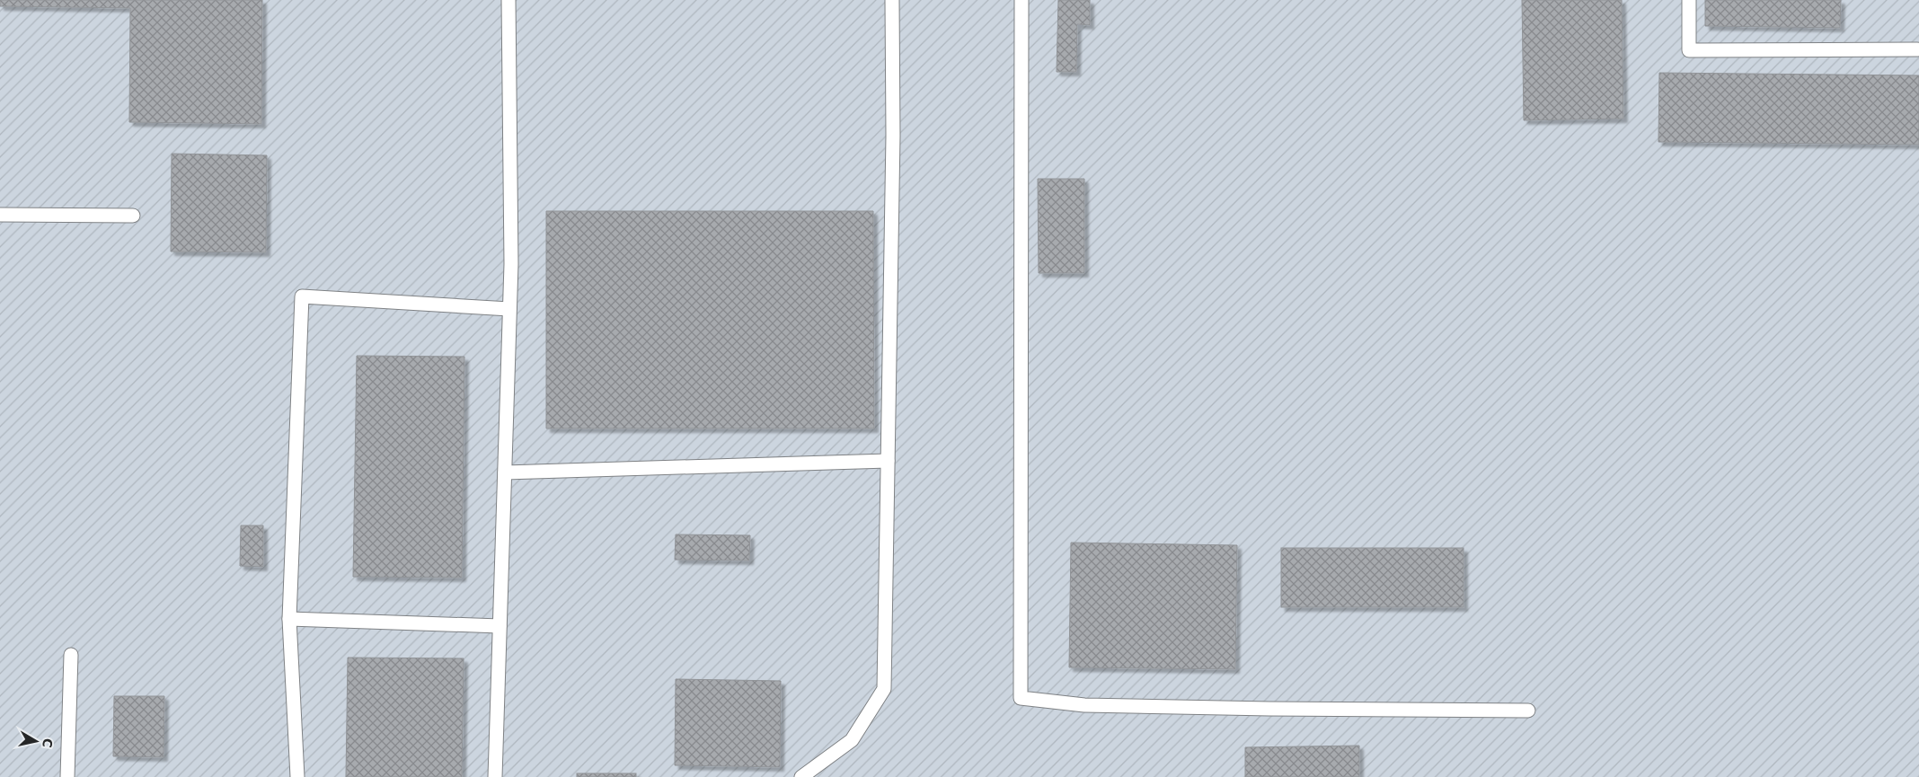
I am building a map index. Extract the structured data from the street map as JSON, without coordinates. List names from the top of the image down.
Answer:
{
  "north": "right"
}
